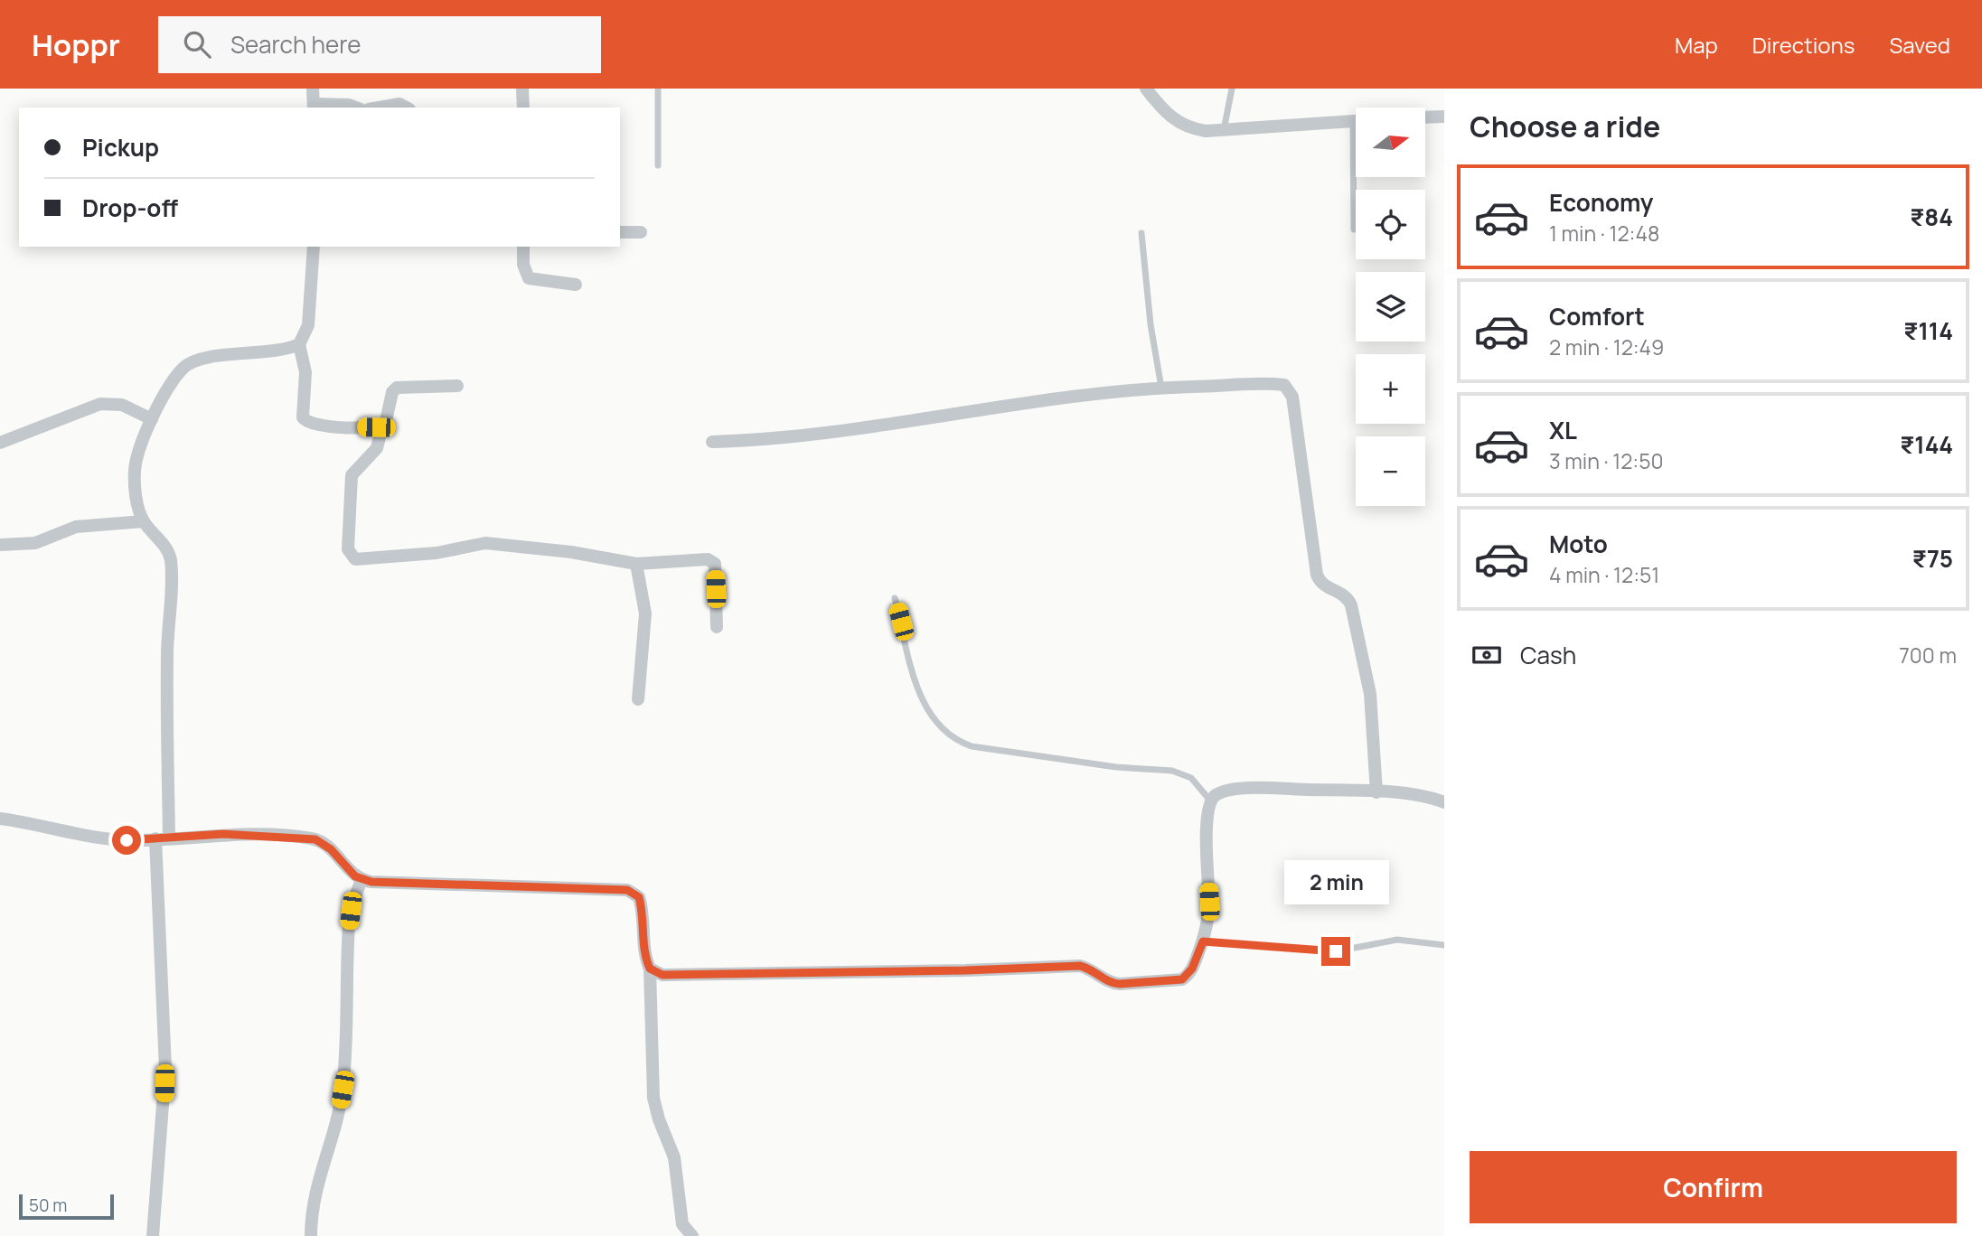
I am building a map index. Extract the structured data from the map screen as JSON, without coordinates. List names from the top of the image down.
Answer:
{
  "scale_bar": "50 m",
  "north": "right",
  "page": {
    "header": "Hoppr",
    "search": "Search here",
    "nav": ["Map", "Directions", "Saved"],
    "heading": "Choose a ride",
    "map_buttons": ["+", "−"],
    "banner": ["Pickup", "Drop-off"],
    "list": [
      {
        "name": "Economy",
        "note": "1 min · 12:48",
        "value": "₹84"
      },
      {
        "name": "Comfort",
        "note": "2 min · 12:49",
        "value": "₹114"
      },
      {
        "name": "XL",
        "note": "3 min · 12:50",
        "value": "₹144"
      },
      {
        "name": "Moto",
        "note": "4 min · 12:51",
        "value": "₹75"
      }
    ],
    "pay": ["Cash", "700 m"],
    "bubble": "2 min",
    "buttons": "Confirm",
    "scale": "50 m"
  }
}
